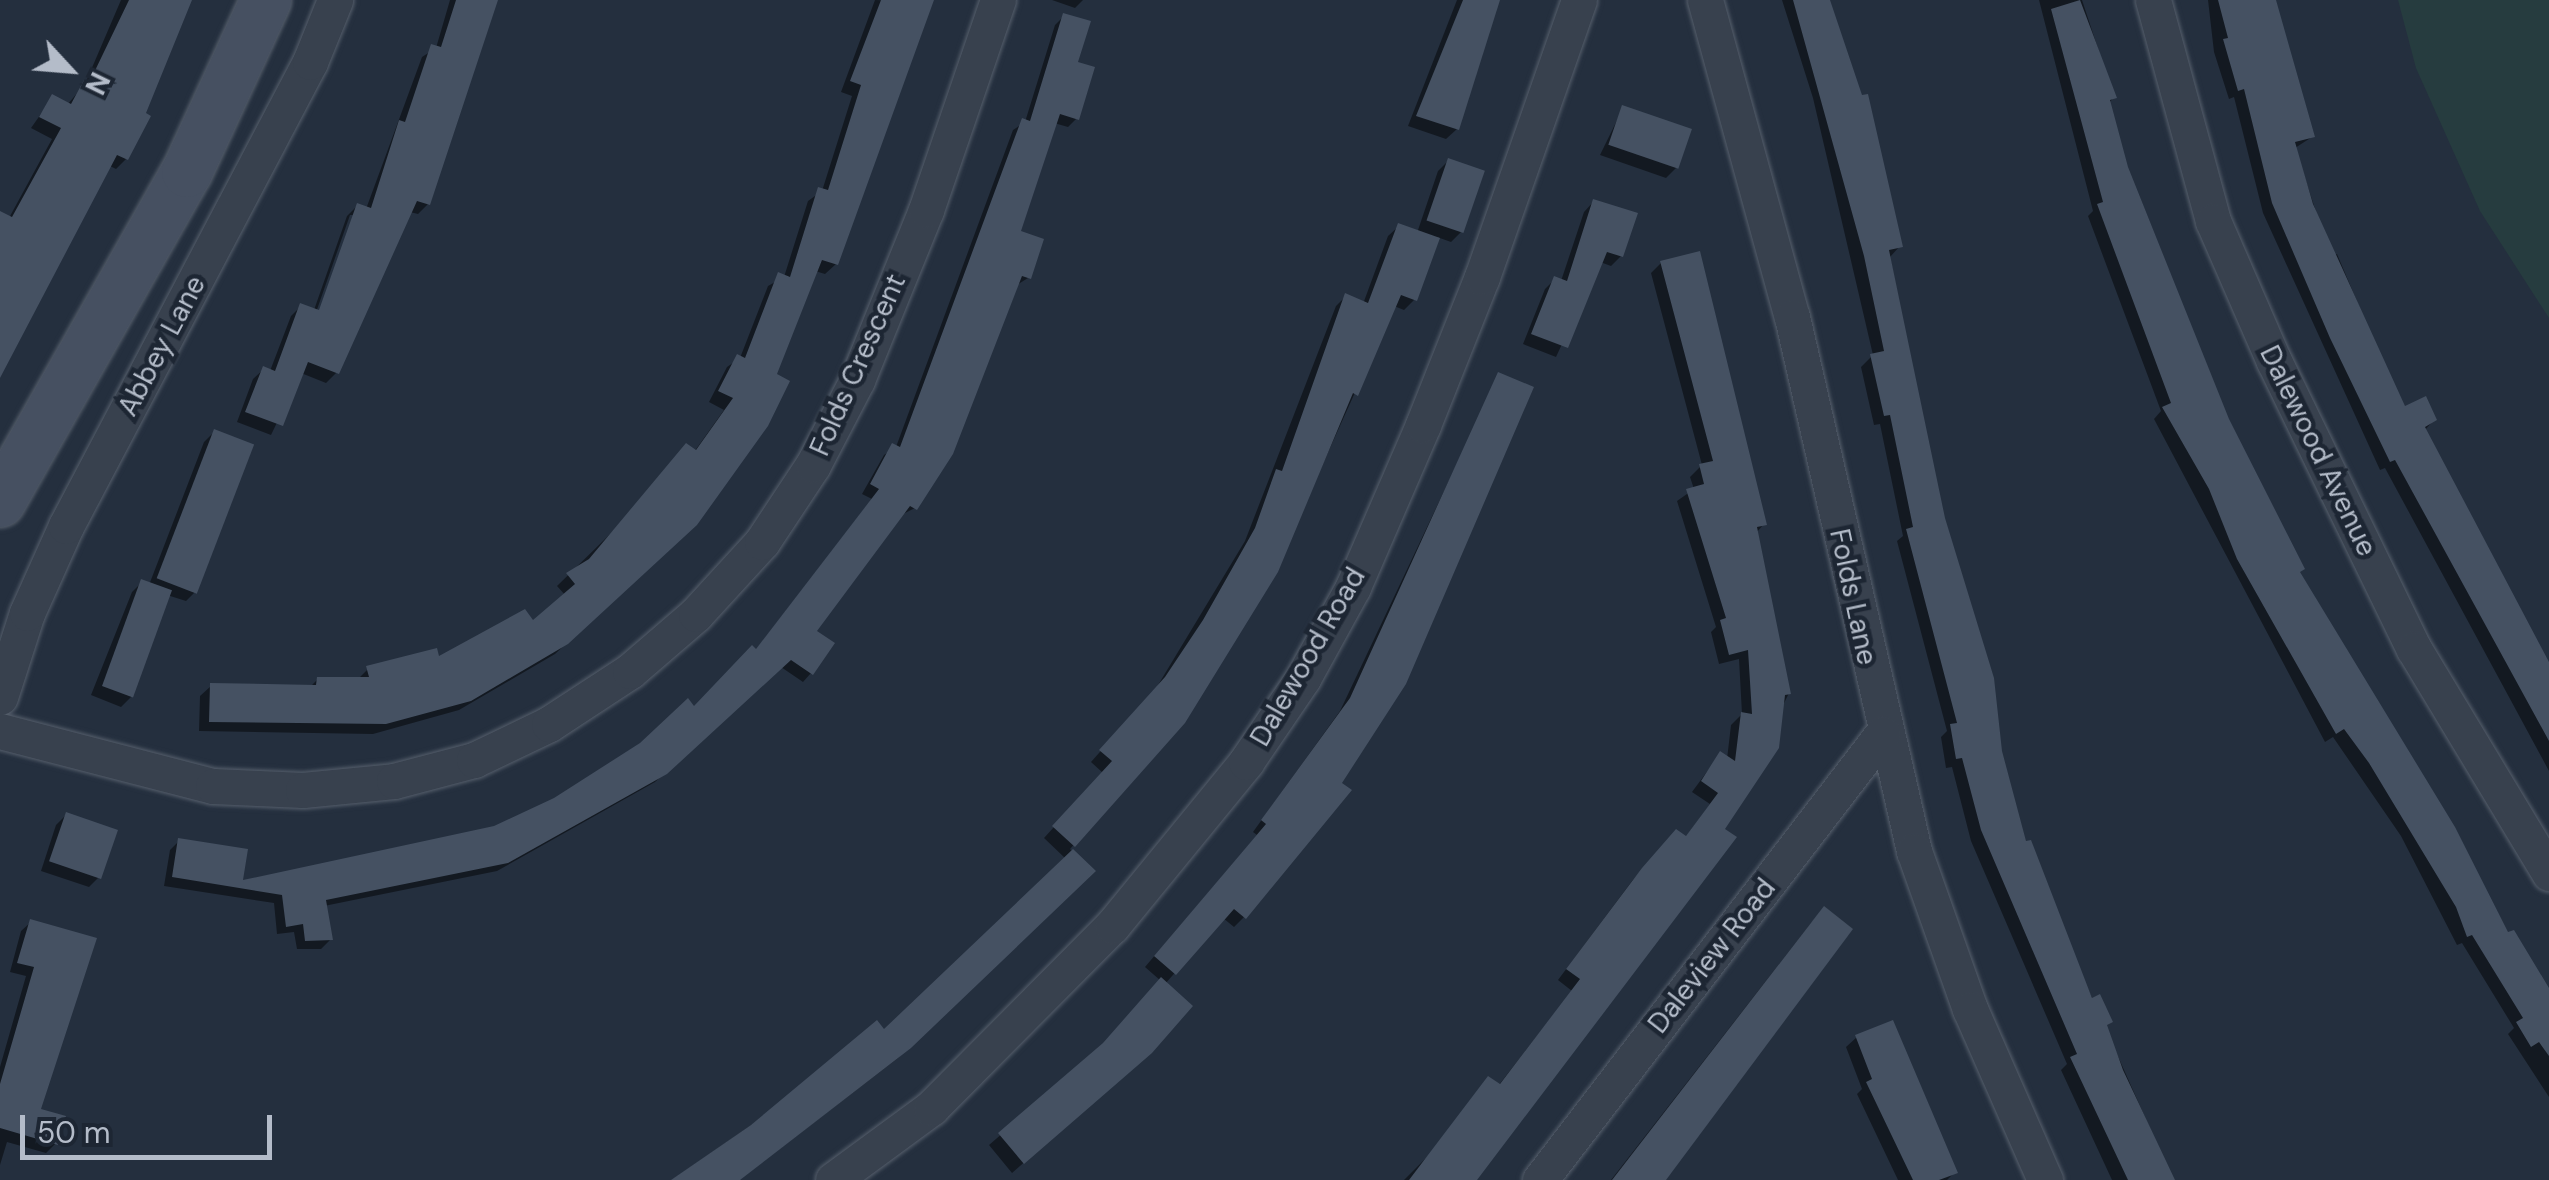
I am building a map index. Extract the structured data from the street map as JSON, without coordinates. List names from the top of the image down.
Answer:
{
  "streets": {
    "street": [
      "Abbey Lane",
      "Folds Crescent",
      "Dalewood Avenue",
      "Folds Lane",
      "Dalewood Road",
      "Daleview Road"
    ]
  },
  "crossings": [
    ["Folds Lane", "Daleview Road"]
  ],
  "scale_bar": "50 m",
  "north": "bottom right"
}
